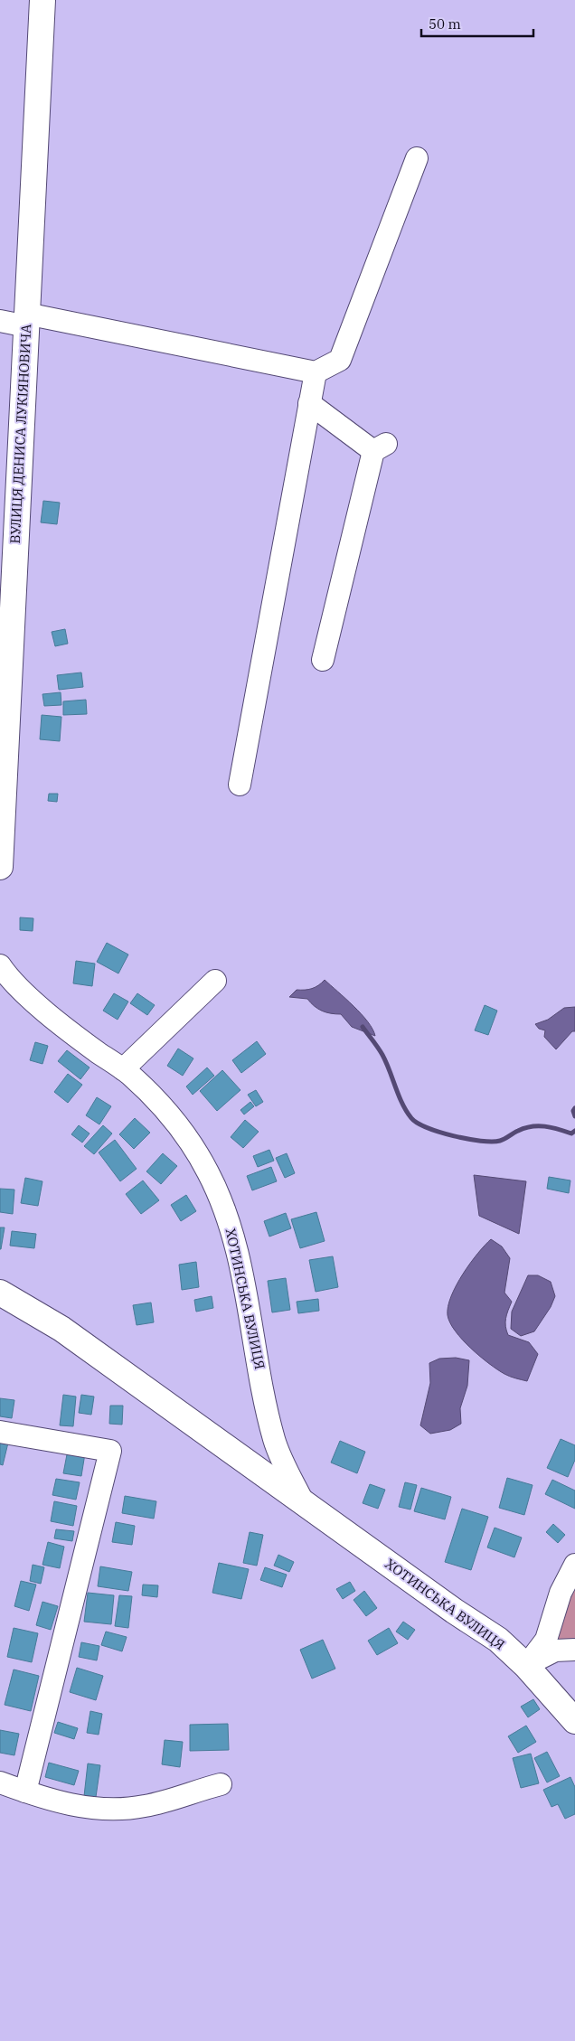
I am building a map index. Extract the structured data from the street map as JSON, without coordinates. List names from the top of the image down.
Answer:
{
  "streets": {
    "highway": ["ВУЛИЦЯ ДЕНИСА ЛУКІЯНОВИЧА", "ХОТИНСЬКА ВУЛИЦЯ"]
  },
  "scale_bar": "50 m"
}
